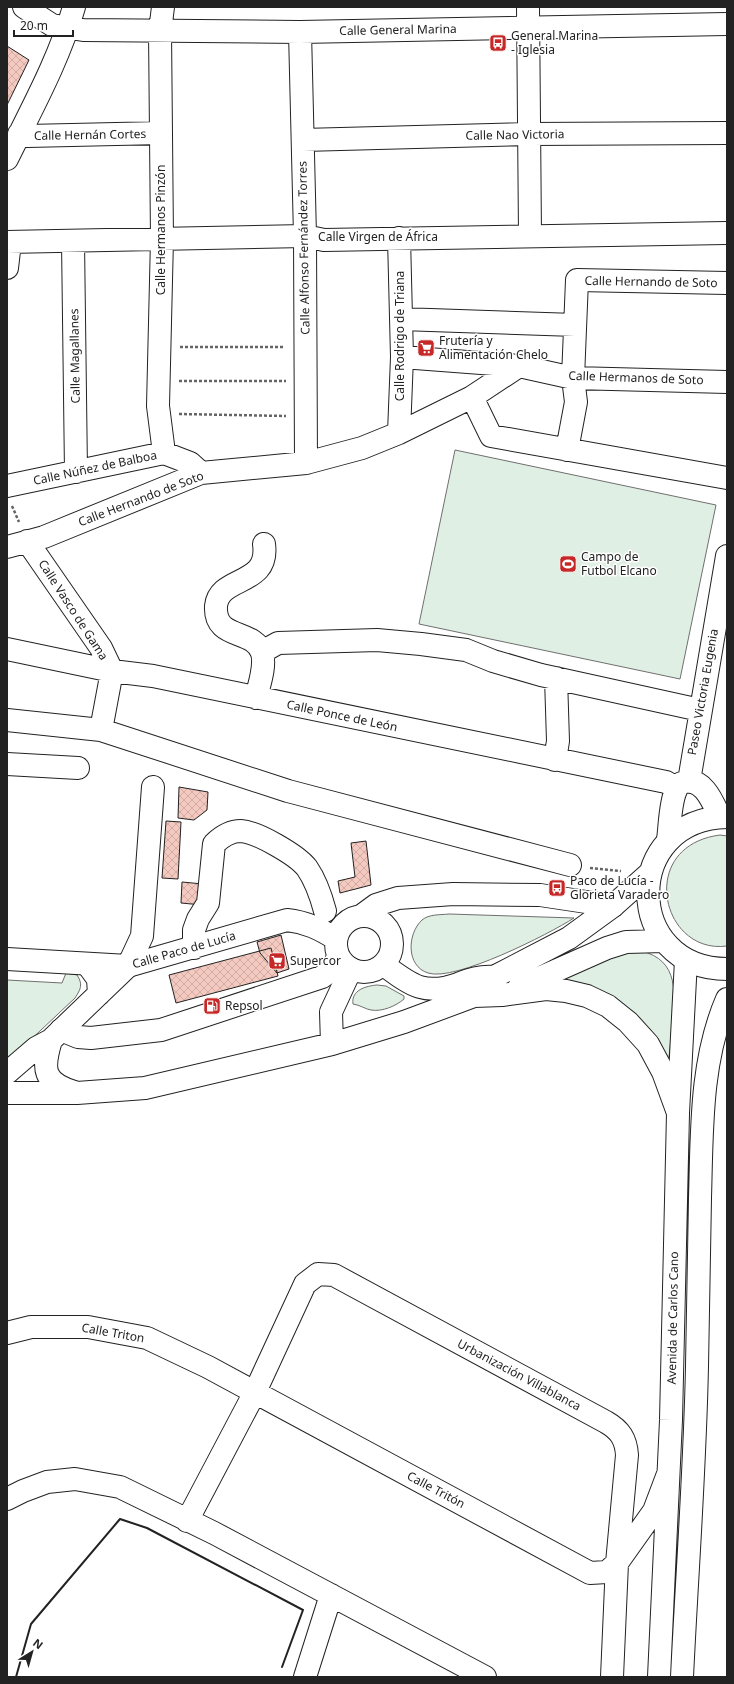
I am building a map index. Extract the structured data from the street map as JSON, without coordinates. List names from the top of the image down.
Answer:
{
  "streets": {
    "main road": [
      "Calle General Marina",
      "Calle Hernán Cortes",
      "Calle Nao Victoria",
      "Calle Hermanos Pinzón",
      "Calle Virgen de África",
      "Calle Alfonso Fernández Torres",
      "Calle Hernando de Soto",
      "Calle Rodrigo de Triana",
      "Calle Magallanes",
      "Calle Hermanos de Soto",
      "Calle Núñez de Balboa",
      "Calle Vasco de Gama",
      "Paseo Victoria Eugenia",
      "Calle Ponce de León",
      "Calle Paco de Lucía",
      "Avenida de Carlos Cano",
      "Calle Triton",
      "Urbanización Villablanca",
      "Calle Tritón"
    ]
  },
  "crossings": [
    ["Calle General Marina", "Calle Hermanos Pinzón"],
    ["Calle General Marina", "Calle Alfonso Fernández Torres"],
    ["Calle Hernán Cortes", "Calle Hermanos Pinzón"],
    ["Calle Nao Victoria", "Calle Alfonso Fernández Torres"],
    ["Calle Hermanos Pinzón", "Calle Virgen de África"],
    ["Calle Hermanos Pinzón", "Calle Núñez de Balboa"],
    ["Calle Virgen de África", "Calle Alfonso Fernández Torres"],
    ["Calle Virgen de África", "Calle Rodrigo de Triana"],
    ["Calle Virgen de África", "Calle Magallanes"],
    ["Calle Alfonso Fernández Torres", "Calle Hernando de Soto"],
    ["Calle Hernando de Soto", "Calle Rodrigo de Triana"],
    ["Calle Hernando de Soto", "Calle Hermanos de Soto"],
    ["Calle Hernando de Soto", "Calle Núñez de Balboa"],
    ["Calle Hernando de Soto", "Calle Vasco de Gama"],
    ["Calle Rodrigo de Triana", "Calle Hermanos de Soto"],
    ["Calle Magallanes", "Calle Núñez de Balboa"],
    ["Calle Vasco de Gama", "Calle Ponce de León"],
    ["Paseo Victoria Eugenia", "Calle Ponce de León"],
    ["Calle Triton", "Urbanización Villablanca"],
    ["Calle Triton", "Calle Tritón"],
    ["Urbanización Villablanca", "Calle Tritón"]
  ],
  "places": {
    "bus stop": ["General Marina - Iglesia", "Paco de Lucía - Glorieta Varadero"],
    "supermarket": ["Frutería y Alimentación Chelo", "Supercor"],
    "sports": ["Campo de Futbol Elcano"],
    "fuel station": ["Repsol"]
  },
  "scale_bar": "20 m",
  "north": "top right"
}
